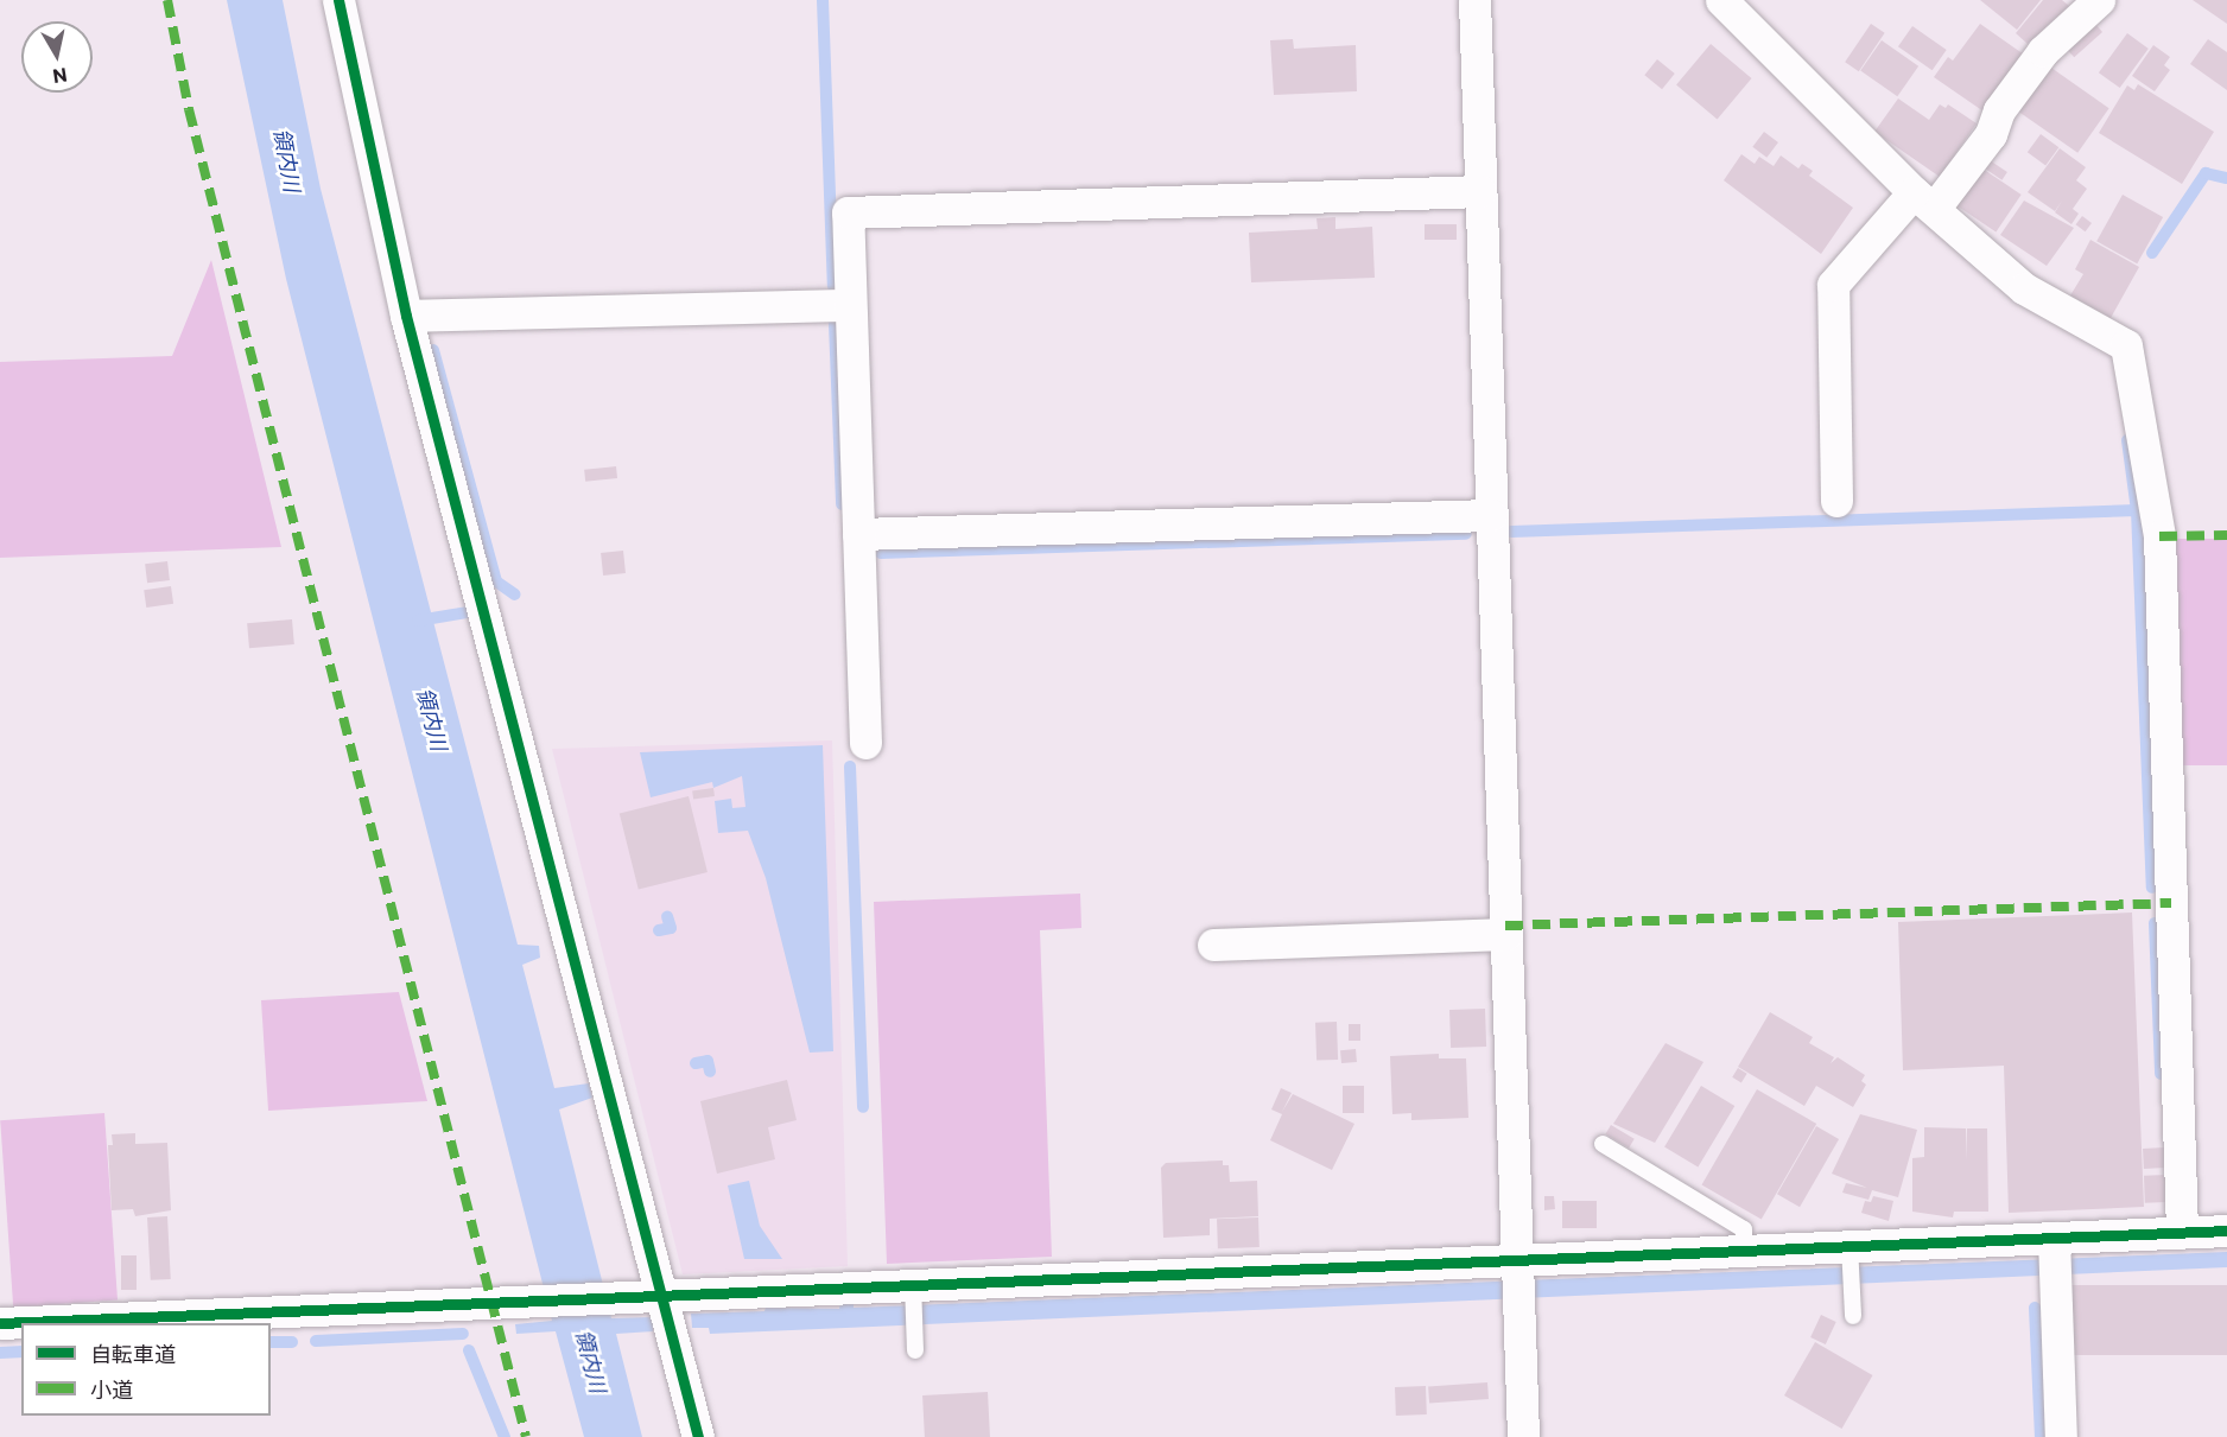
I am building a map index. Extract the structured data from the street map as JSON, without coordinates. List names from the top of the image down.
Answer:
{
  "water": ["領内川"],
  "legend": ["自転車道", "小道"],
  "north": "bottom"
}
